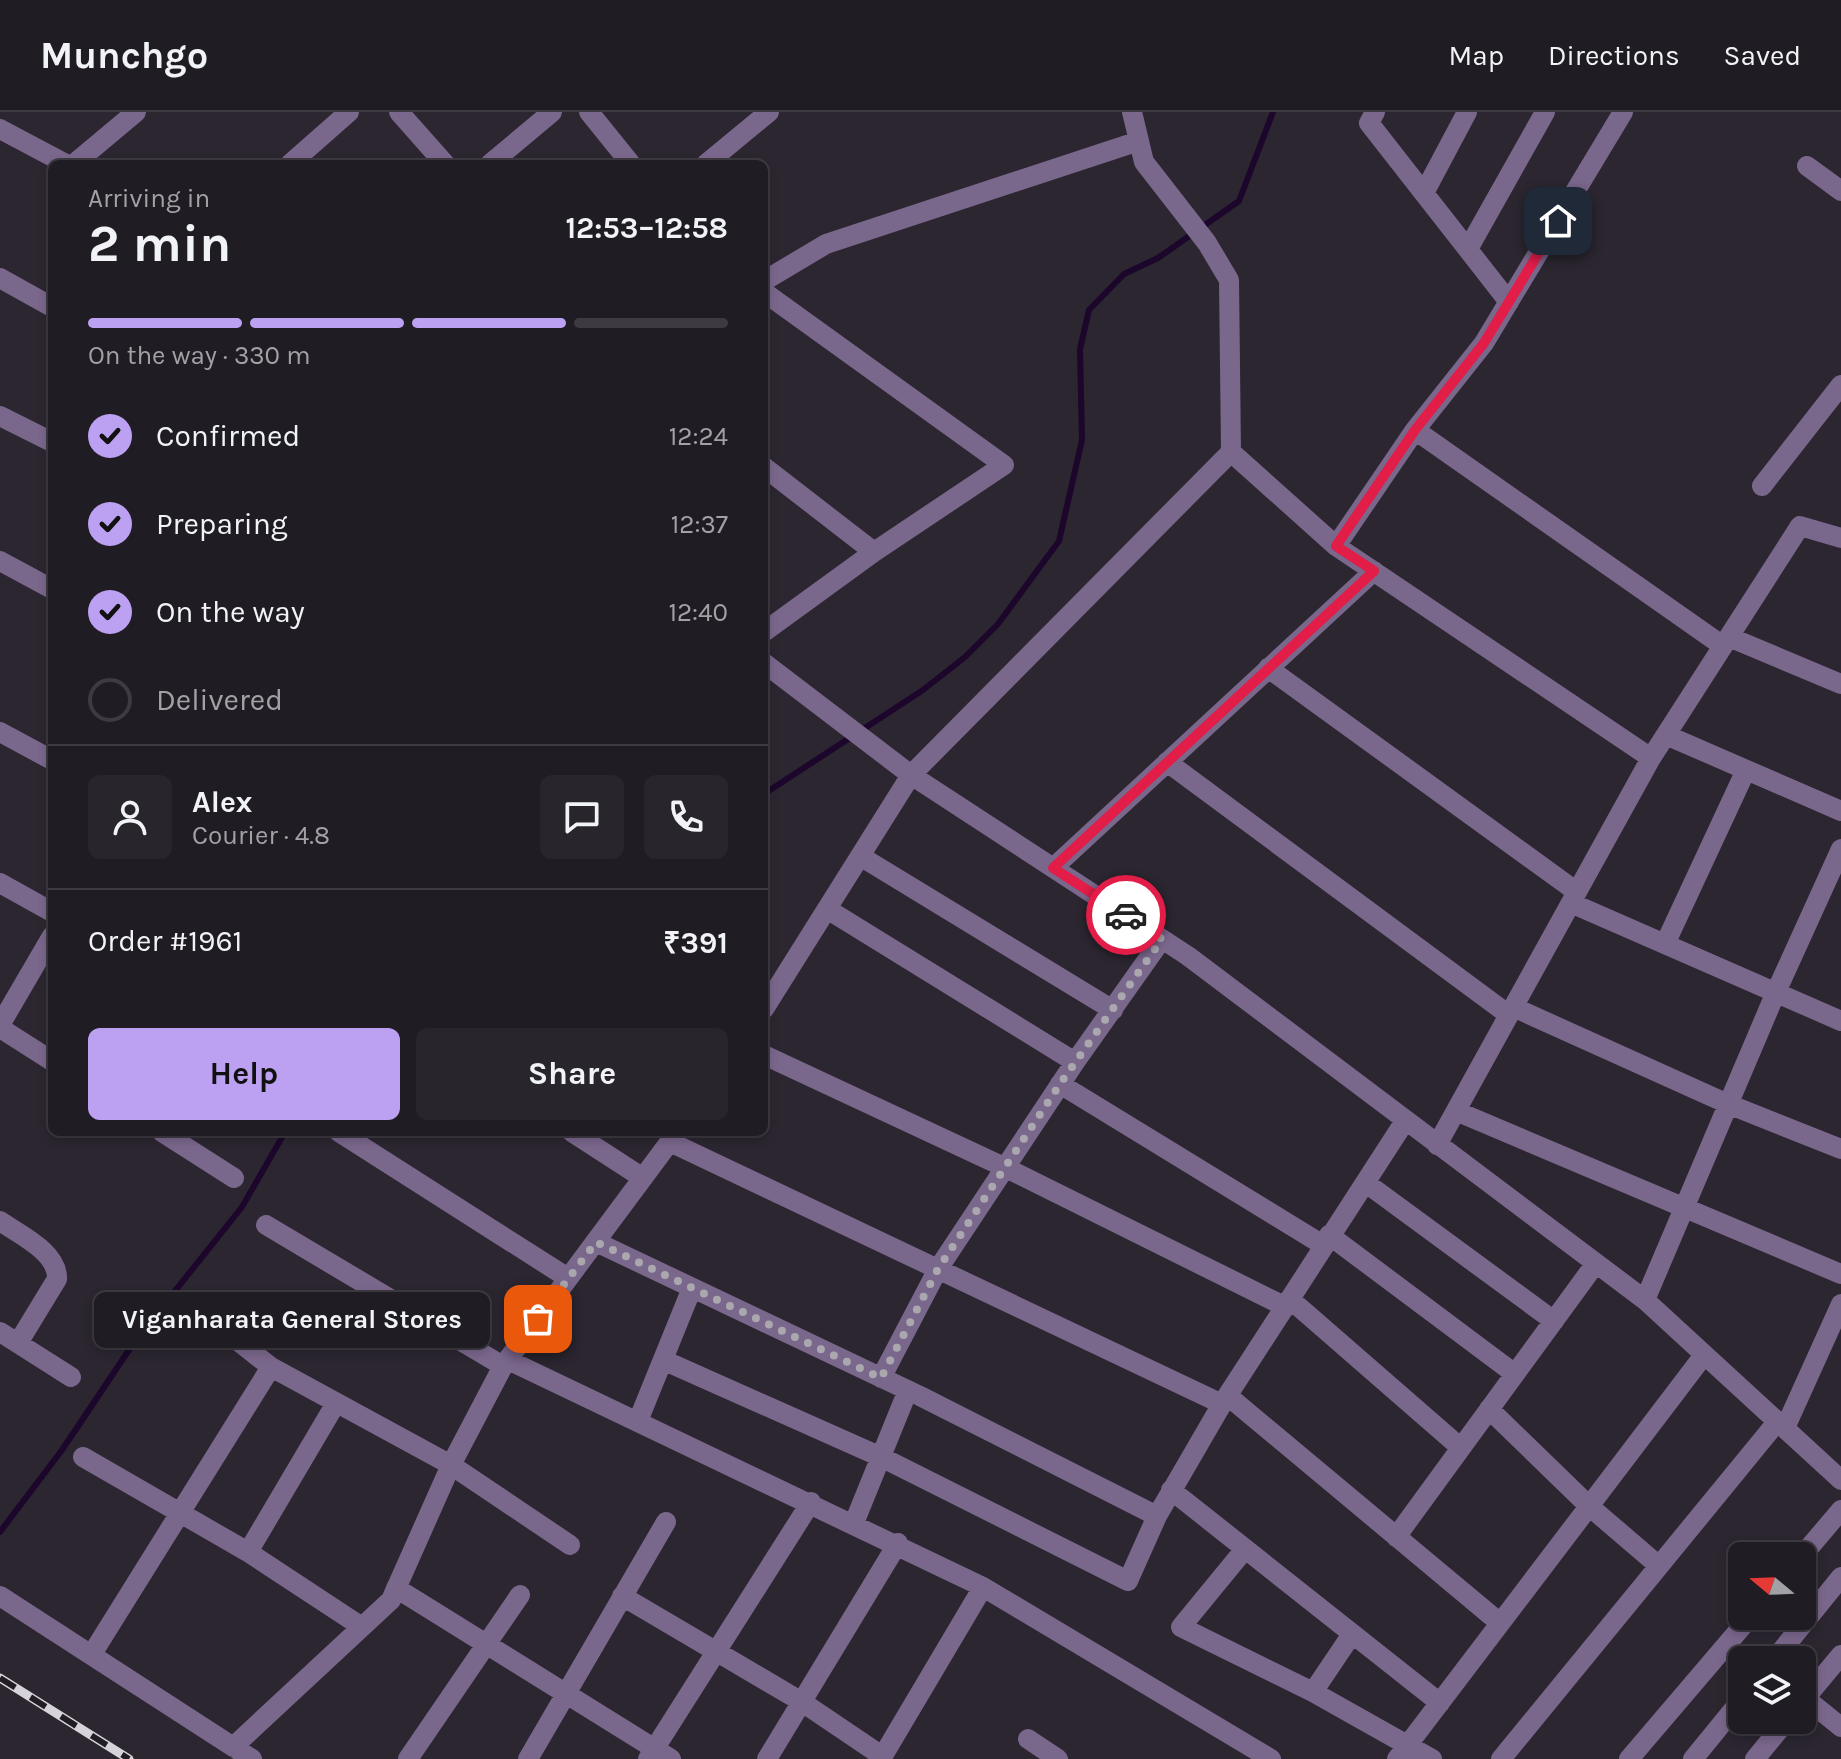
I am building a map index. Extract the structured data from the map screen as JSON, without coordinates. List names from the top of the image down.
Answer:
{
  "places": ["Viganharata General Stores"],
  "north": "left",
  "page": {
    "header": "Munchgo",
    "nav": ["Map", "Directions", "Saved"],
    "heading": ["2 min", "Arriving in", "12:53–12:58"],
    "panel": [
      "Alex",
      "Courier · 4.8",
      "Order #1961",
      "₹391"
    ],
    "bar": "On the way · 330 m",
    "list": [
      ["Confirmed", "12:24"],
      ["Preparing", "12:37"],
      ["On the way", "12:40"],
      "Delivered"
    ],
    "buttons": ["Help", "Share"],
    "bubble": "Viganharata General Stores"
  }
}
